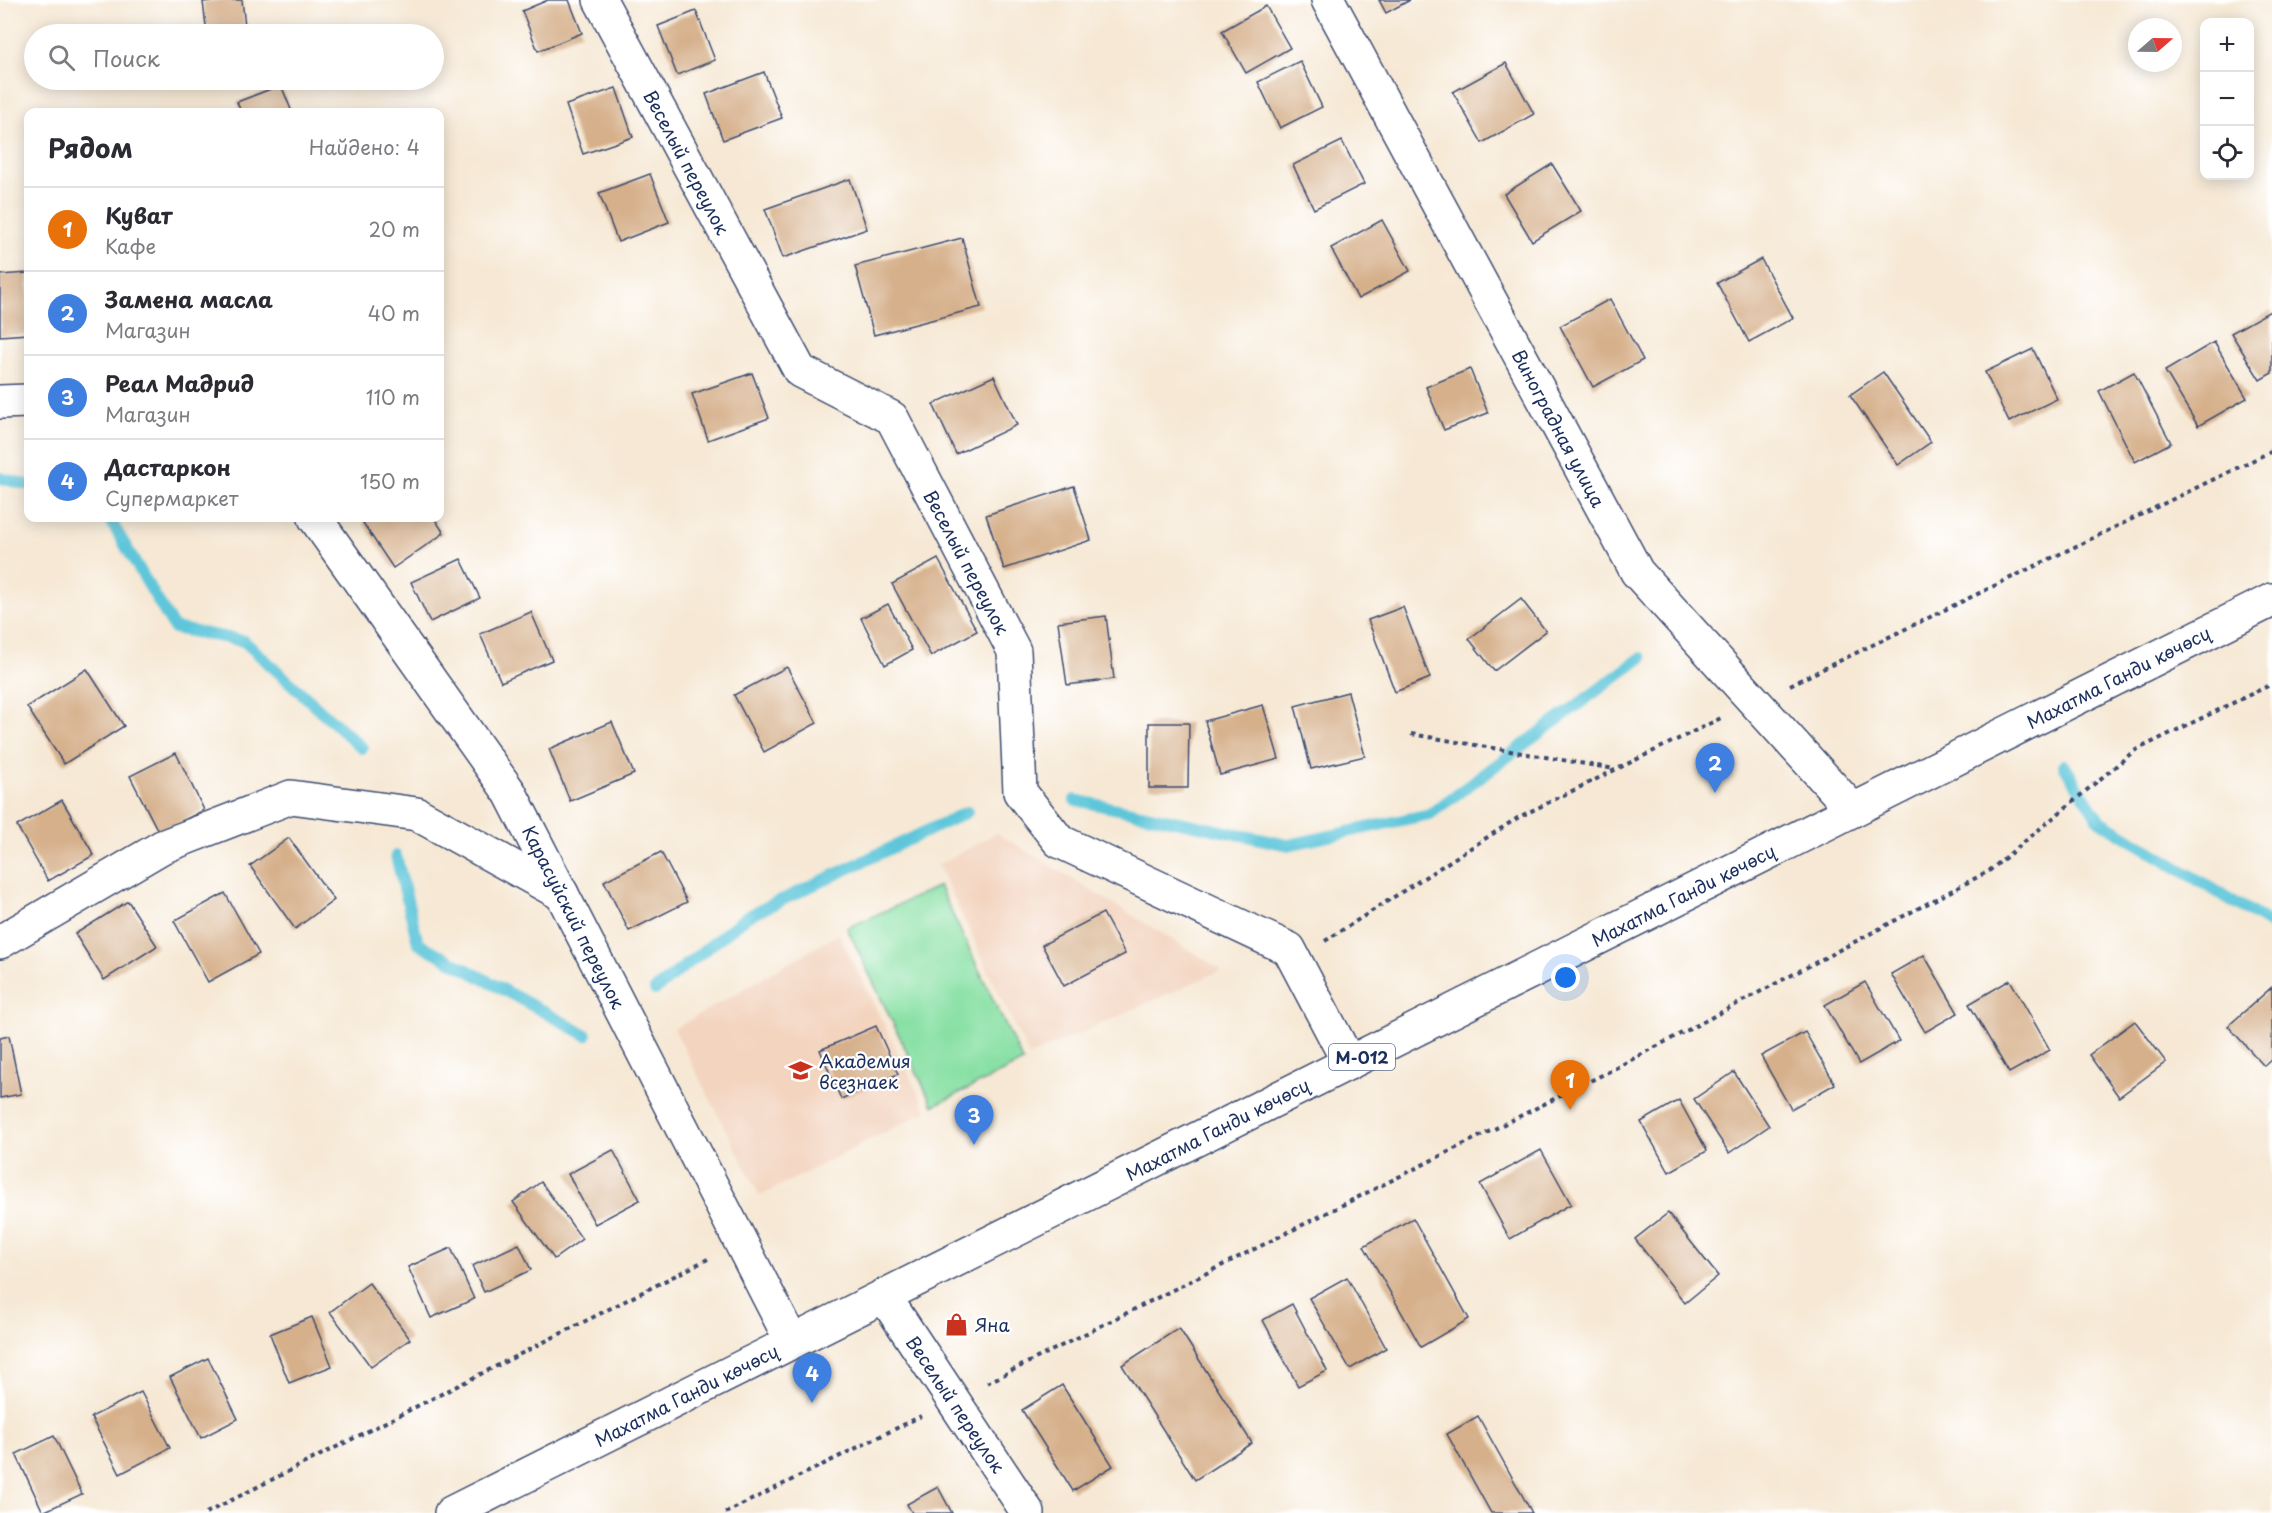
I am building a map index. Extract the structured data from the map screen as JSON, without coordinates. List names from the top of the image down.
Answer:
{
  "streets": {
    "street": [
      "Веселый переулок",
      "Виноградная улица",
      "Махатма Ганди көчөсү",
      "Карасуйский переулок",
      "М-012"
    ]
  },
  "crossings": [
    ["Веселый переулок", "Махатма Ганди көчөсү"],
    ["Виноградная улица", "Махатма Ганди көчөсү"],
    ["Махатма Ганди көчөсү", "Карасуйский переулок"]
  ],
  "places": {
    "school or university": ["Академия всезнаек"],
    "shop": ["Яна"]
  },
  "north": "right",
  "page": {
    "map_buttons": ["+", "−"],
    "search": "Поиск",
    "heading": ["Рядом", "Найдено: 4"],
    "list": [
      {
        "mark": "1",
        "name": "Куват",
        "note": "Кафе",
        "value": "20 m"
      },
      {
        "mark": "2",
        "name": "Замена масла",
        "note": "Магазин",
        "value": "40 m"
      },
      {
        "mark": "3",
        "name": "Реал Мадрид",
        "note": "Магазин",
        "value": "110 m"
      },
      {
        "mark": "4",
        "name": "Дастаркон",
        "note": "Супермаркет",
        "value": "150 m"
      }
    ],
    "pins": [
      "2",
      "1",
      "3",
      "4"
    ]
  }
}
